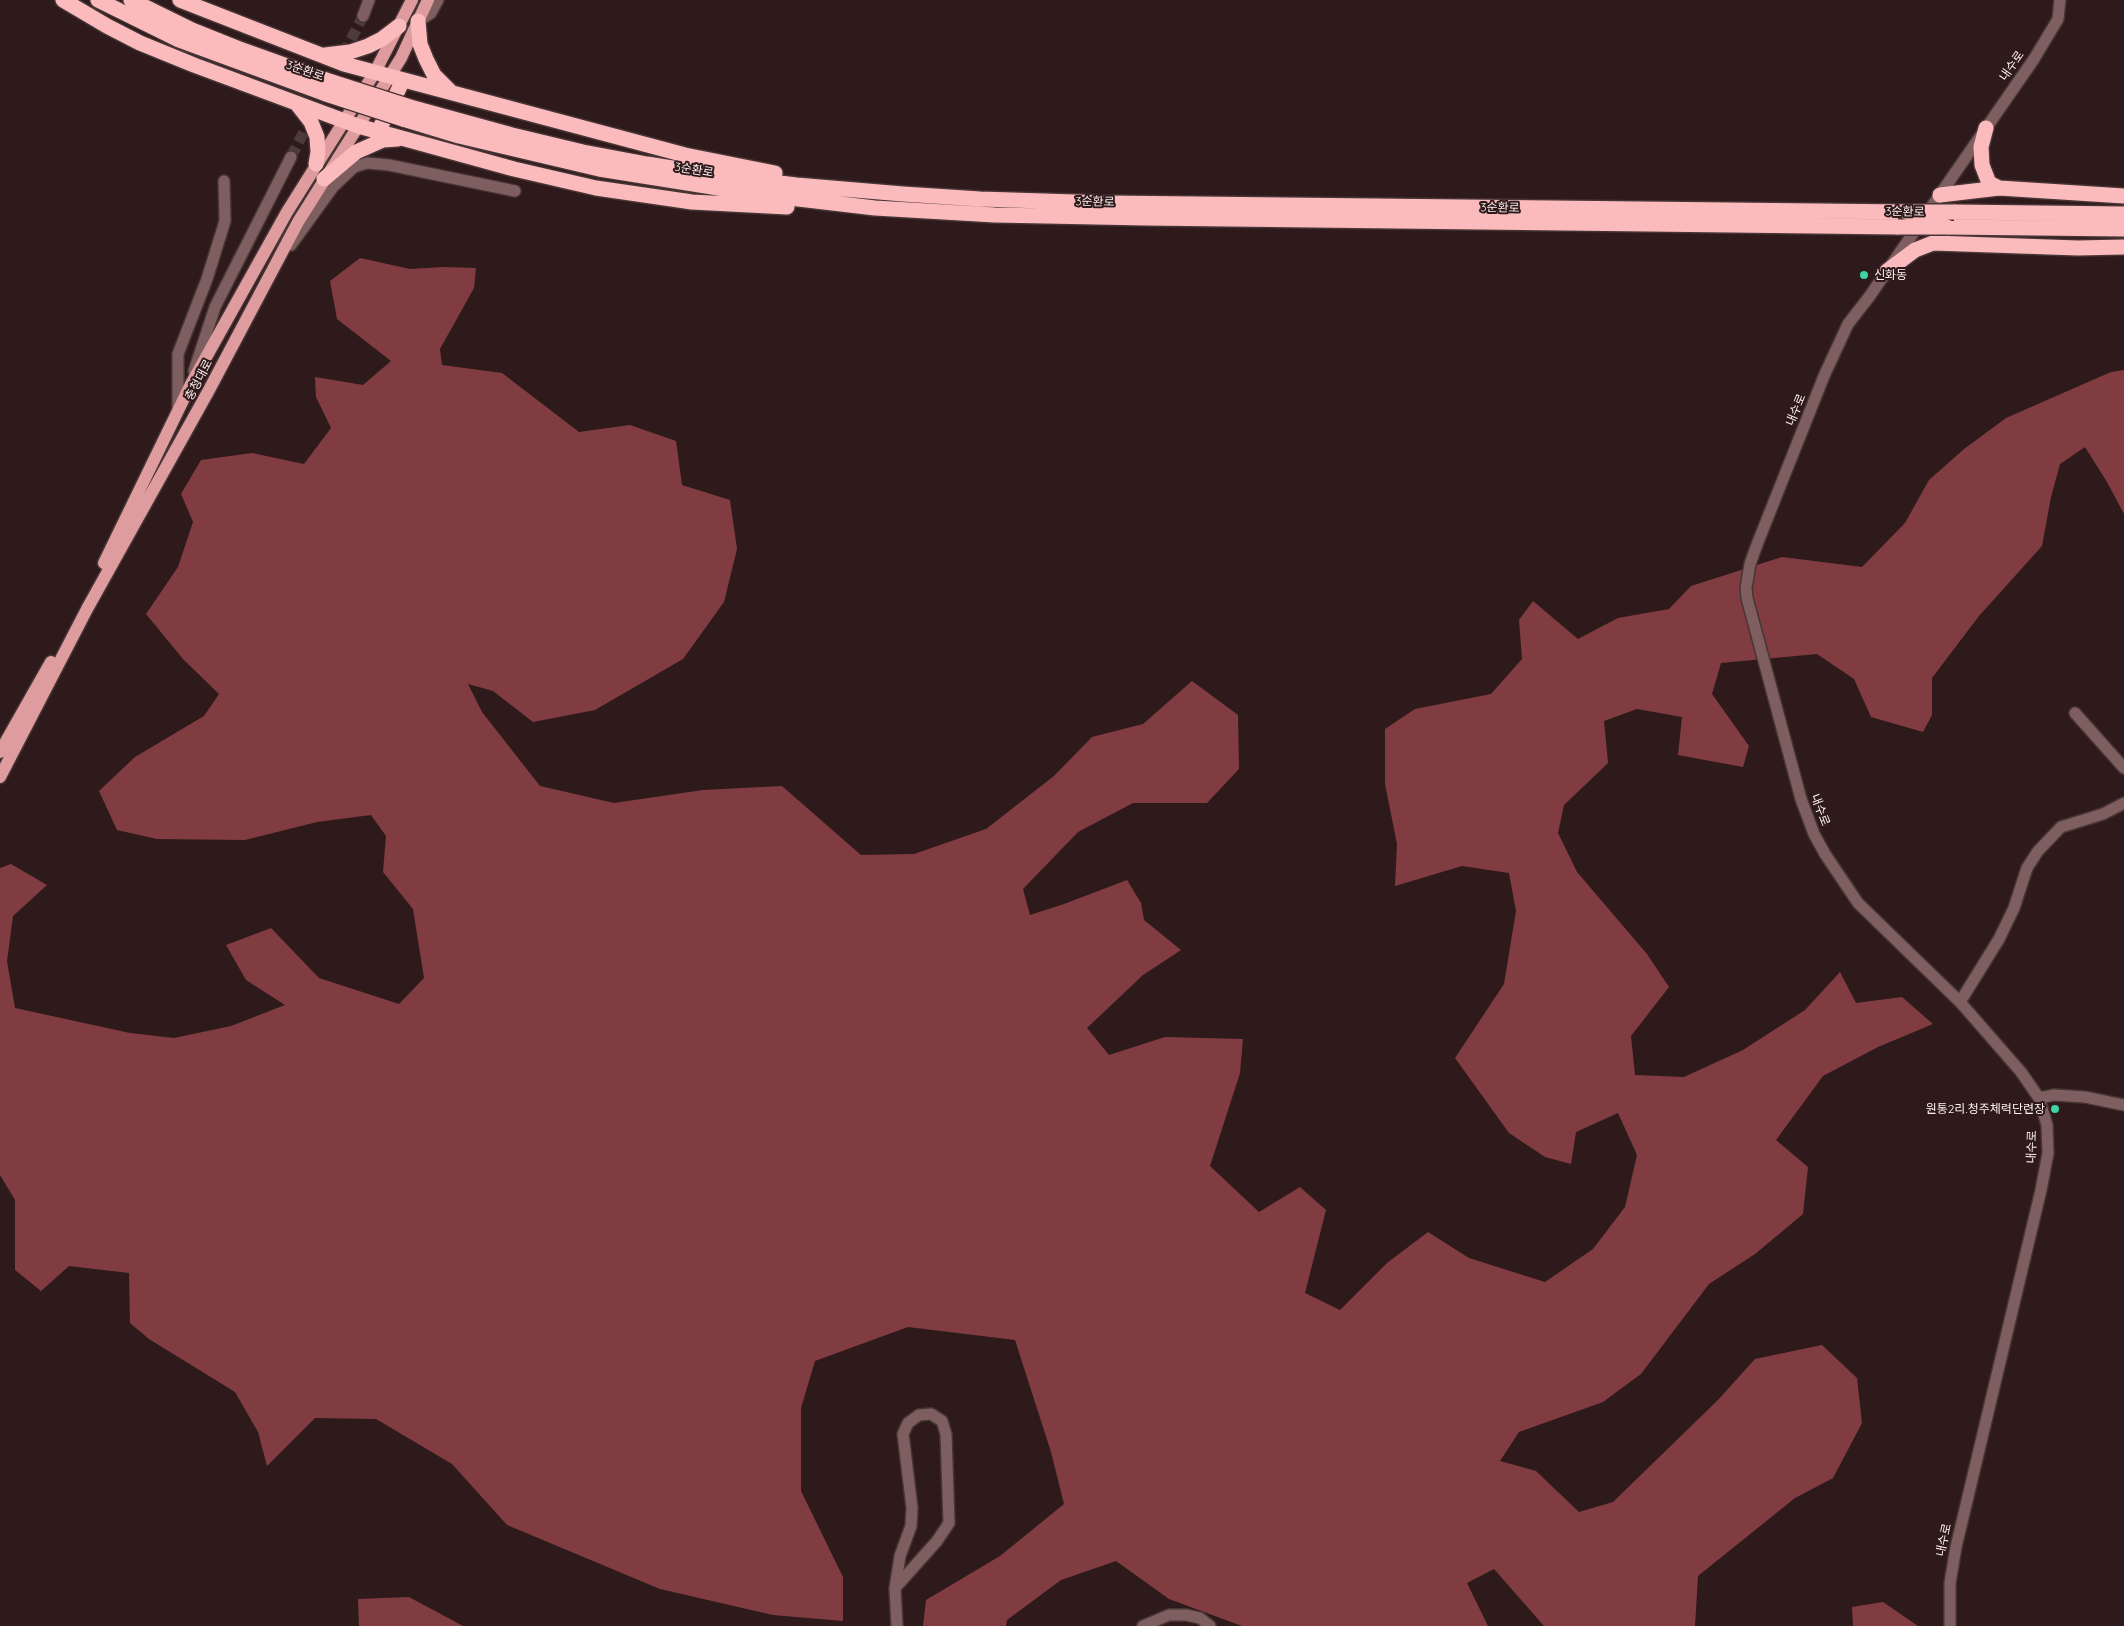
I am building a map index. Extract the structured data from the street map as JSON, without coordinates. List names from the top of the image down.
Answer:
{
  "streets": {
    "highway": ["3순환로"],
    "main road": ["충청대로"],
    "street": ["내수로"]
  },
  "places": ["신화동", "원통2리.청주체력단련장"]
}
